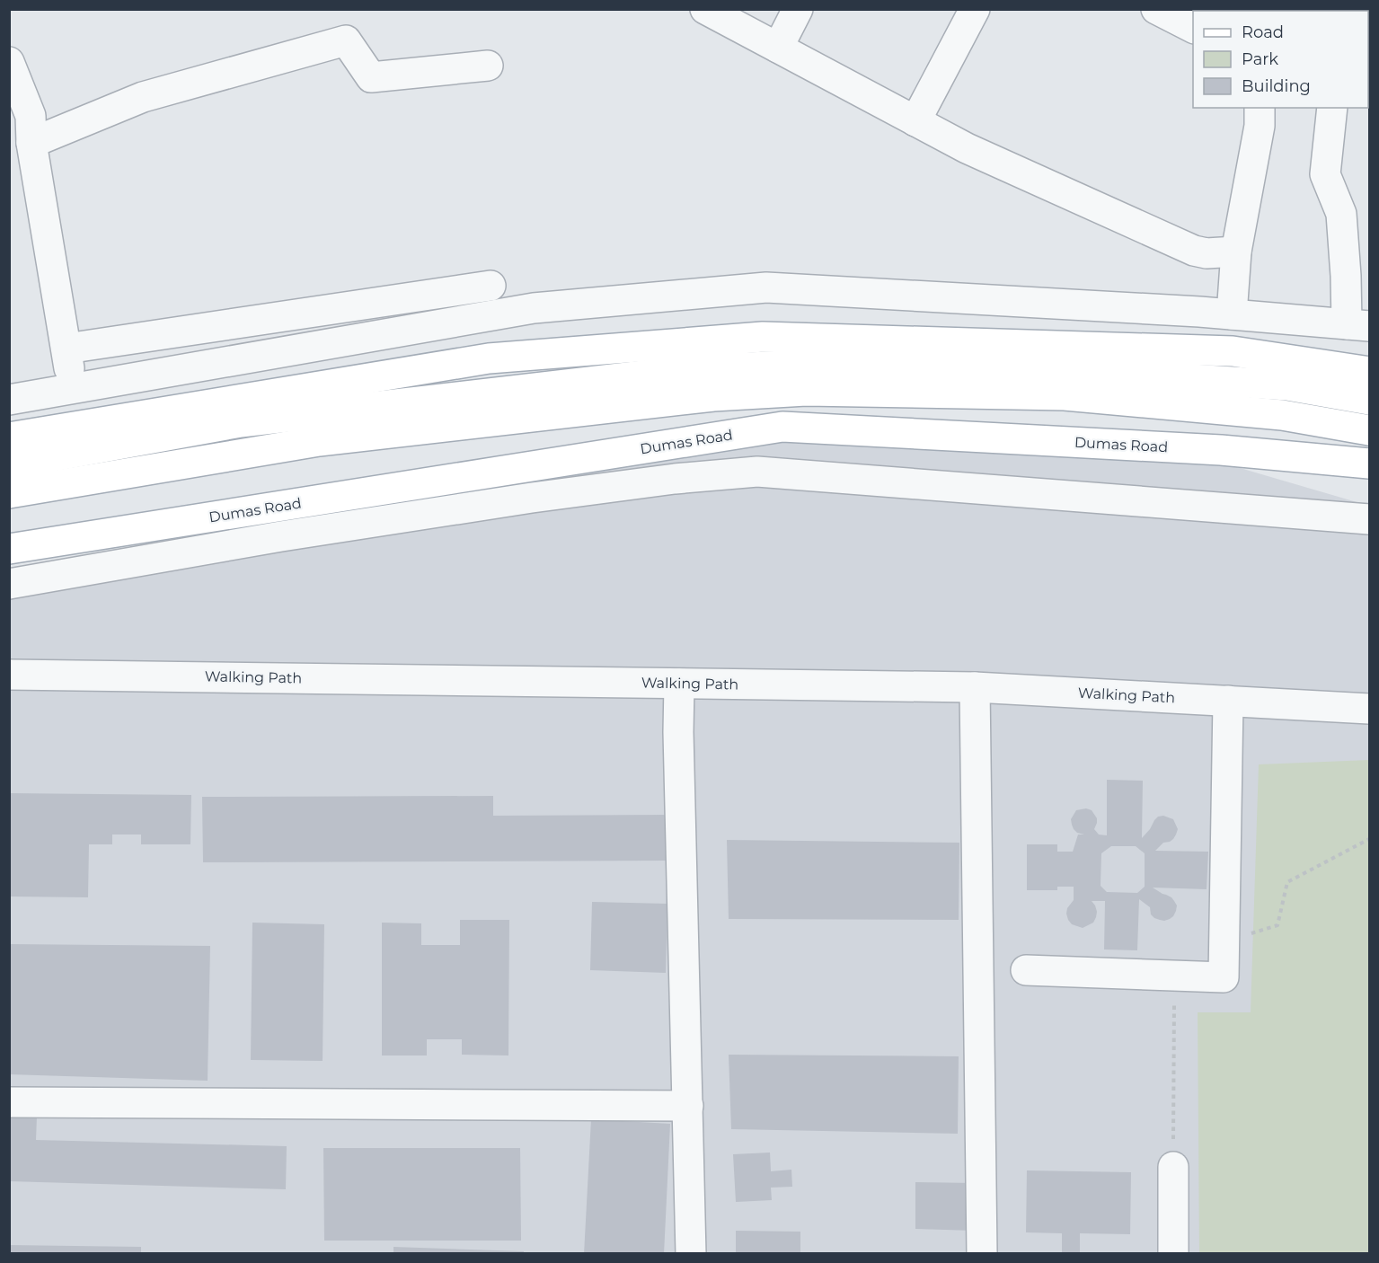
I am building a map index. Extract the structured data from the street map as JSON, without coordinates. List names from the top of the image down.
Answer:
{
  "streets": {
    "main road": ["Dumas Road"],
    "street": ["Walking Path"]
  },
  "legend": ["Road", "Park", "Building"]
}
